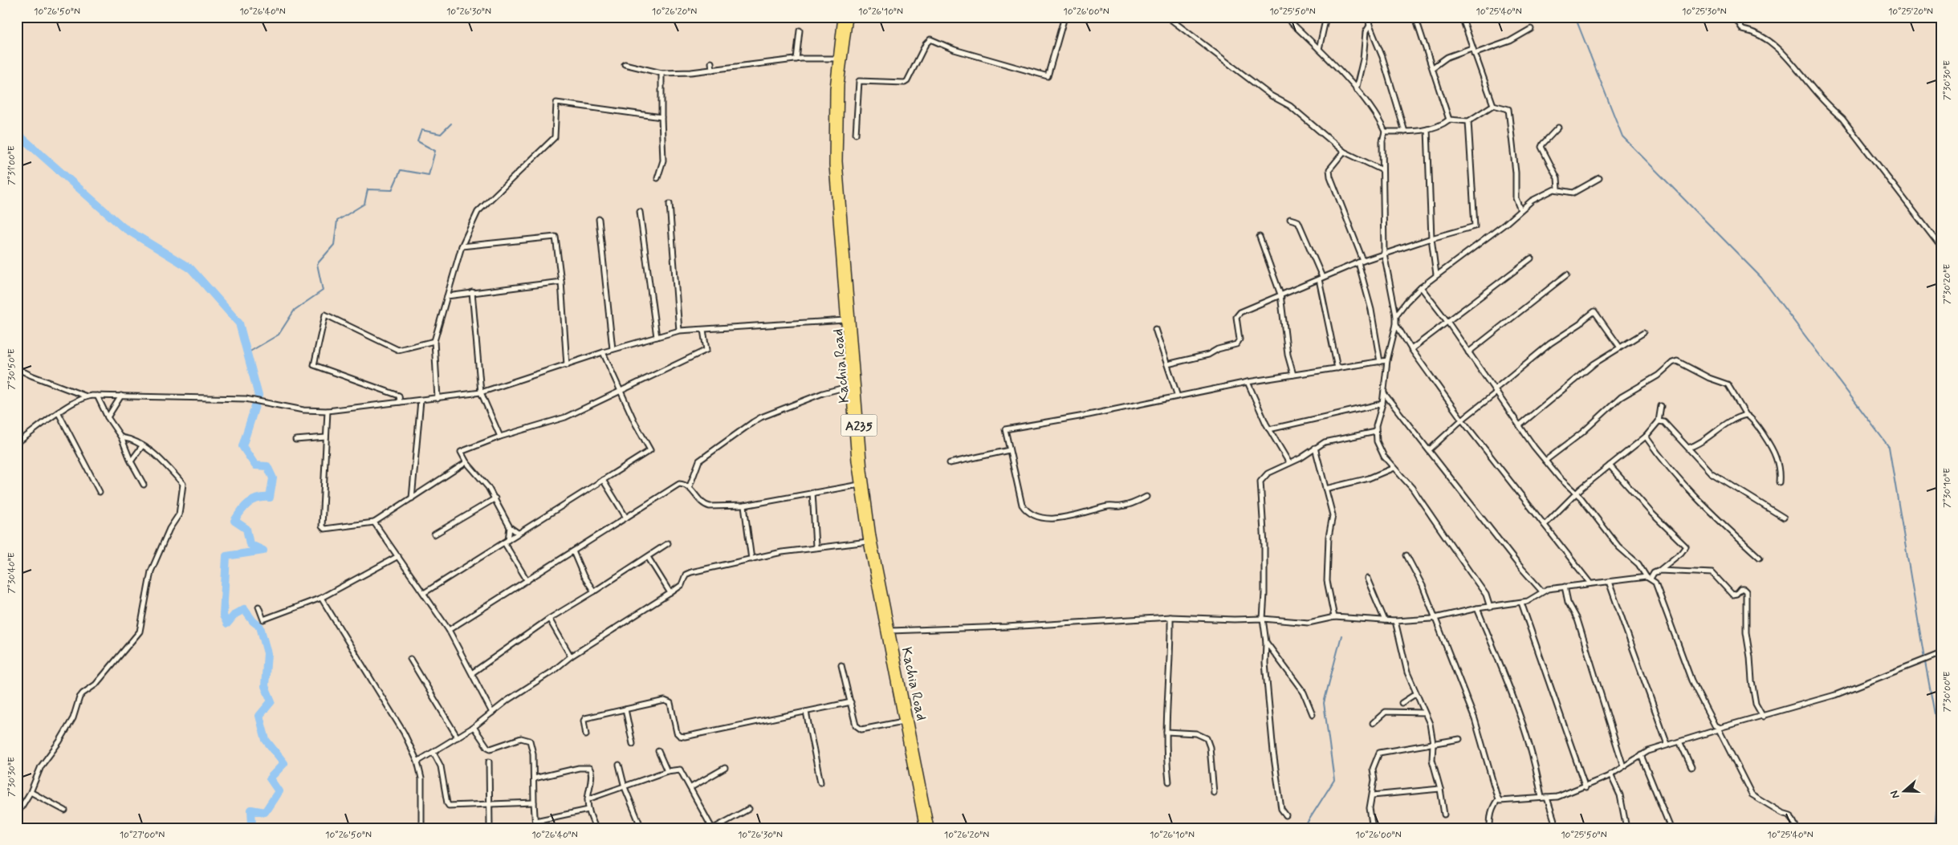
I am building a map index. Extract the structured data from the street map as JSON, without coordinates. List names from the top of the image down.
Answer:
{
  "streets": {
    "highway": ["Kachia Road", "A235"]
  },
  "north": "left",
  "coordinates": [
    "10°26'50\"N",
    "10°26'40\"N",
    "10°26'30\"N",
    "10°26'20\"N",
    "10°26'10\"N",
    "10°26'00\"N",
    "10°25'50\"N",
    "10°25'40\"N",
    "10°25'30\"N",
    "10°25'20\"N",
    "7°30'30\"E",
    "7°31'00\"E",
    "7°30'20\"E",
    "7°30'50\"E",
    "7°30'10\"E",
    "7°30'40\"E",
    "7°30'00\"E",
    "10°27'00\"N"
  ]
}
